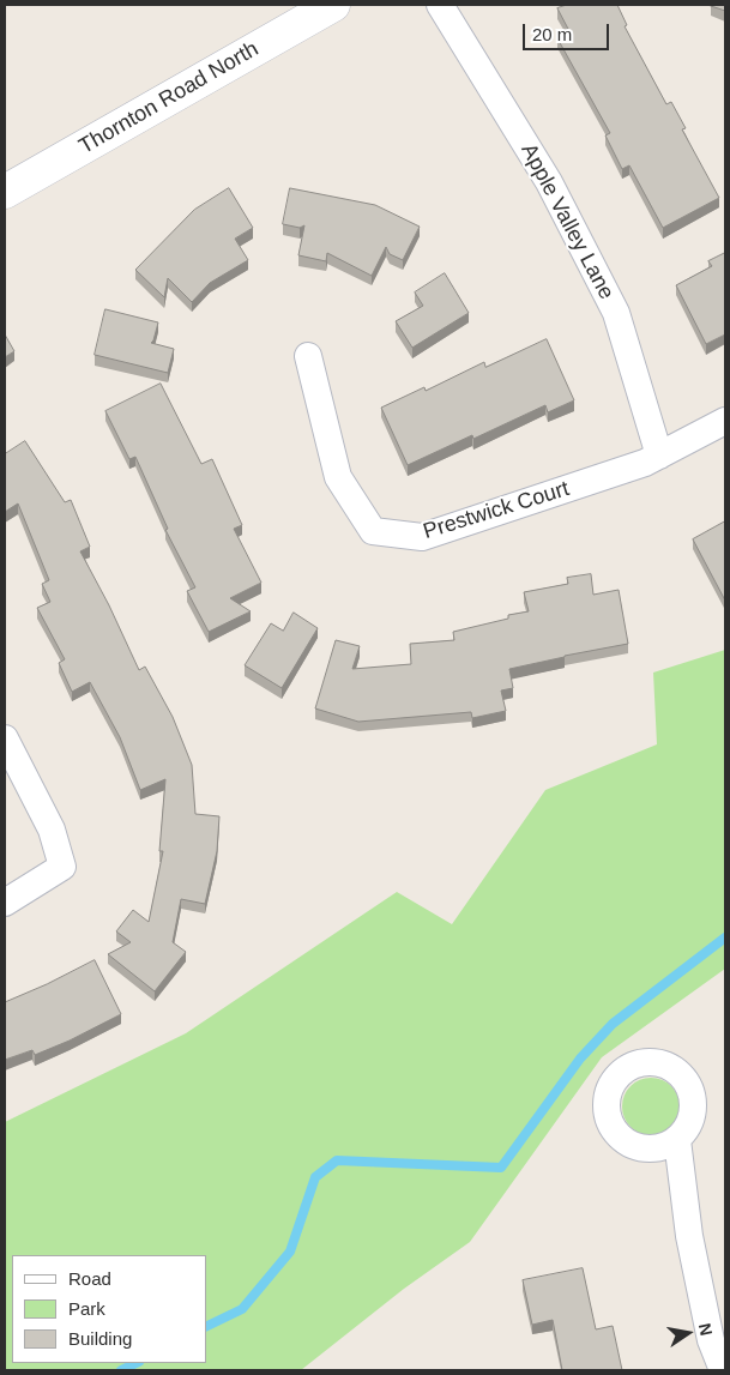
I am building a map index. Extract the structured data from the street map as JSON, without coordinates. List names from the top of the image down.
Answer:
{
  "streets": {
    "main road": ["Thornton Road North"],
    "street": ["Apple Valley Lane", "Prestwick Court"]
  },
  "crossings": [
    ["Apple Valley Lane", "Prestwick Court"]
  ],
  "legend": ["Road", "Park", "Building"],
  "scale_bar": "20 m",
  "north": "right"
}
